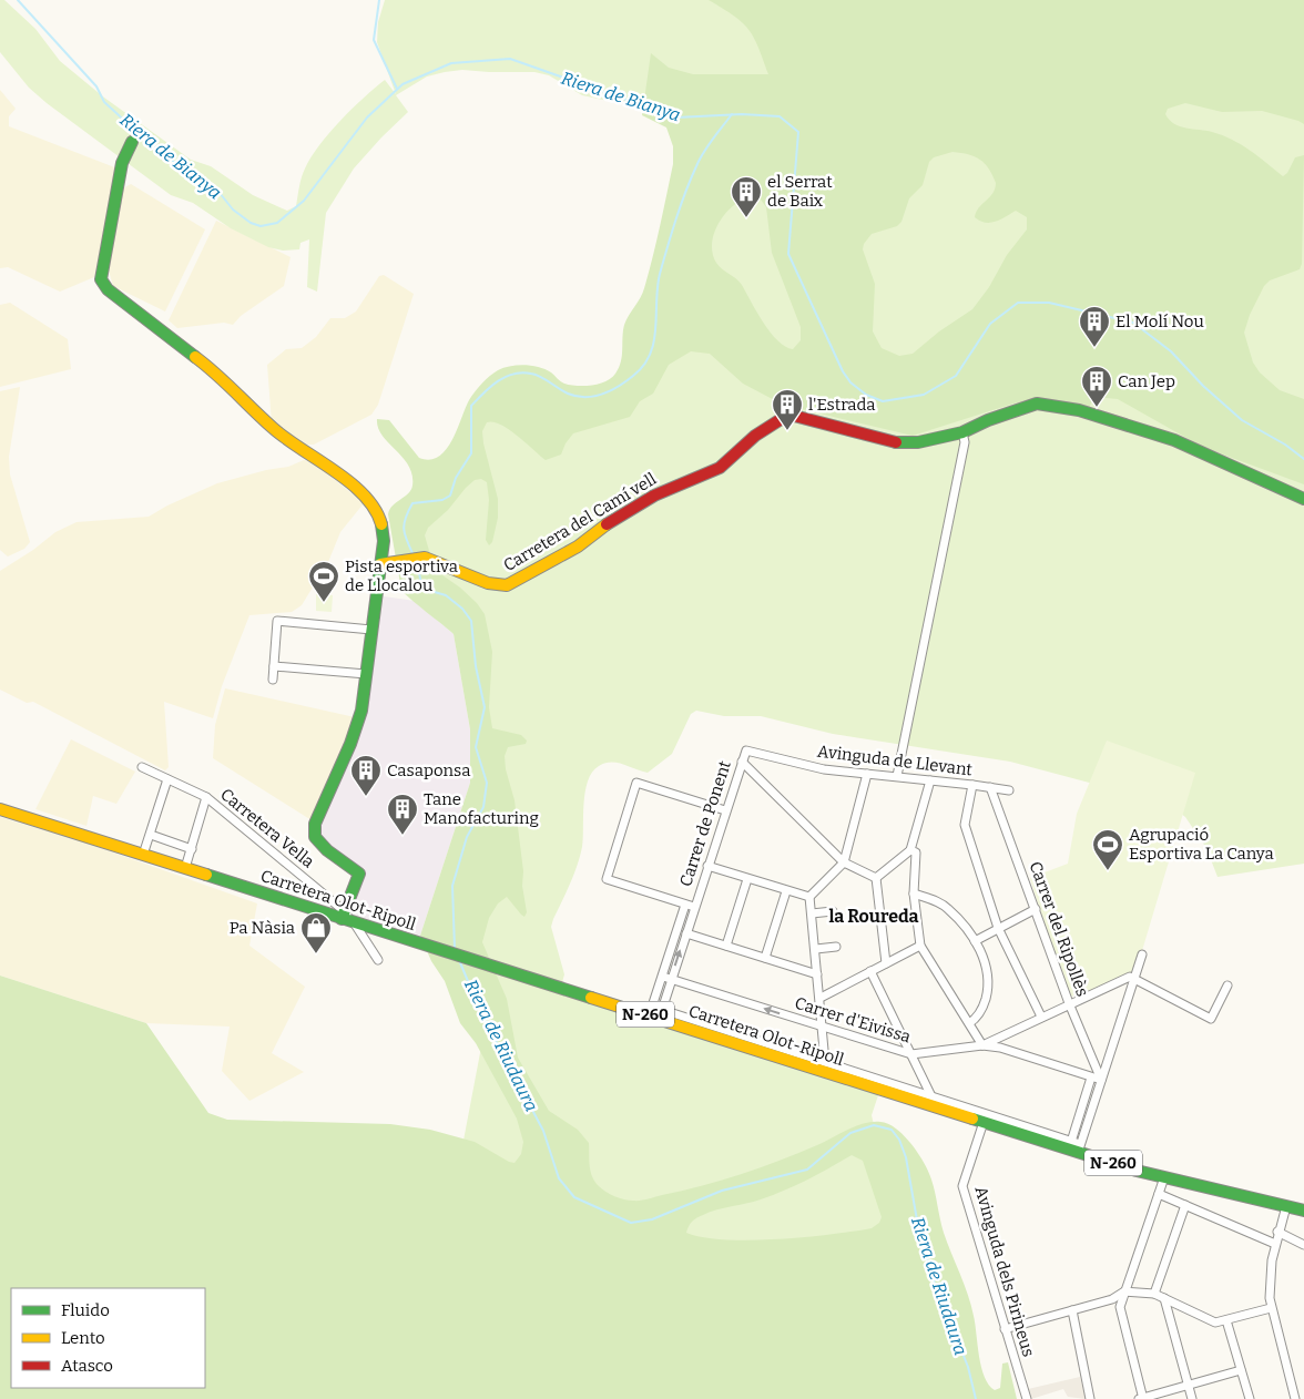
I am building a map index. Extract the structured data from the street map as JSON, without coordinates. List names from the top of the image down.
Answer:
{
  "streets": {
    "street": [
      "Carretera del Camí vell",
      "Avinguda de Llevant",
      "Carrer de Ponent",
      "Carretera Vella",
      "Carretera Olot-Ripoll",
      "Carrer del Ripollès",
      "N-260",
      "Carrer d'Eivissa",
      "Avinguda dels Pirineus"
    ]
  },
  "crossings": [
    ["Avinguda de Llevant", "Carrer de Ponent"],
    ["Avinguda de Llevant", "Carrer del Ripollès"],
    ["Carrer de Ponent", "Carretera Olot-Ripoll"],
    ["Carrer de Ponent", "Carrer d'Eivissa"],
    ["Carretera Vella", "Carretera Olot-Ripoll"],
    ["Carretera Olot-Ripoll", "Avinguda dels Pirineus"],
    ["Carrer del Ripollès", "Carrer d'Eivissa"]
  ],
  "districts": ["la Roureda"],
  "water": ["Riera de Bianya", "Riera de Riudaura"],
  "places": {
    "building": [
      "el Serrat de Baix",
      "El Molí Nou",
      "Can Jep",
      "l'Estrada",
      "Casaponsa",
      "Tane Manofacturing"
    ],
    "sports": ["Pista esportiva de Llocalou", "Agrupació Esportiva La Canya"],
    "shop": ["Pa Nàsia"]
  },
  "legend": ["Fluido", "Lento", "Atasco"]
}
